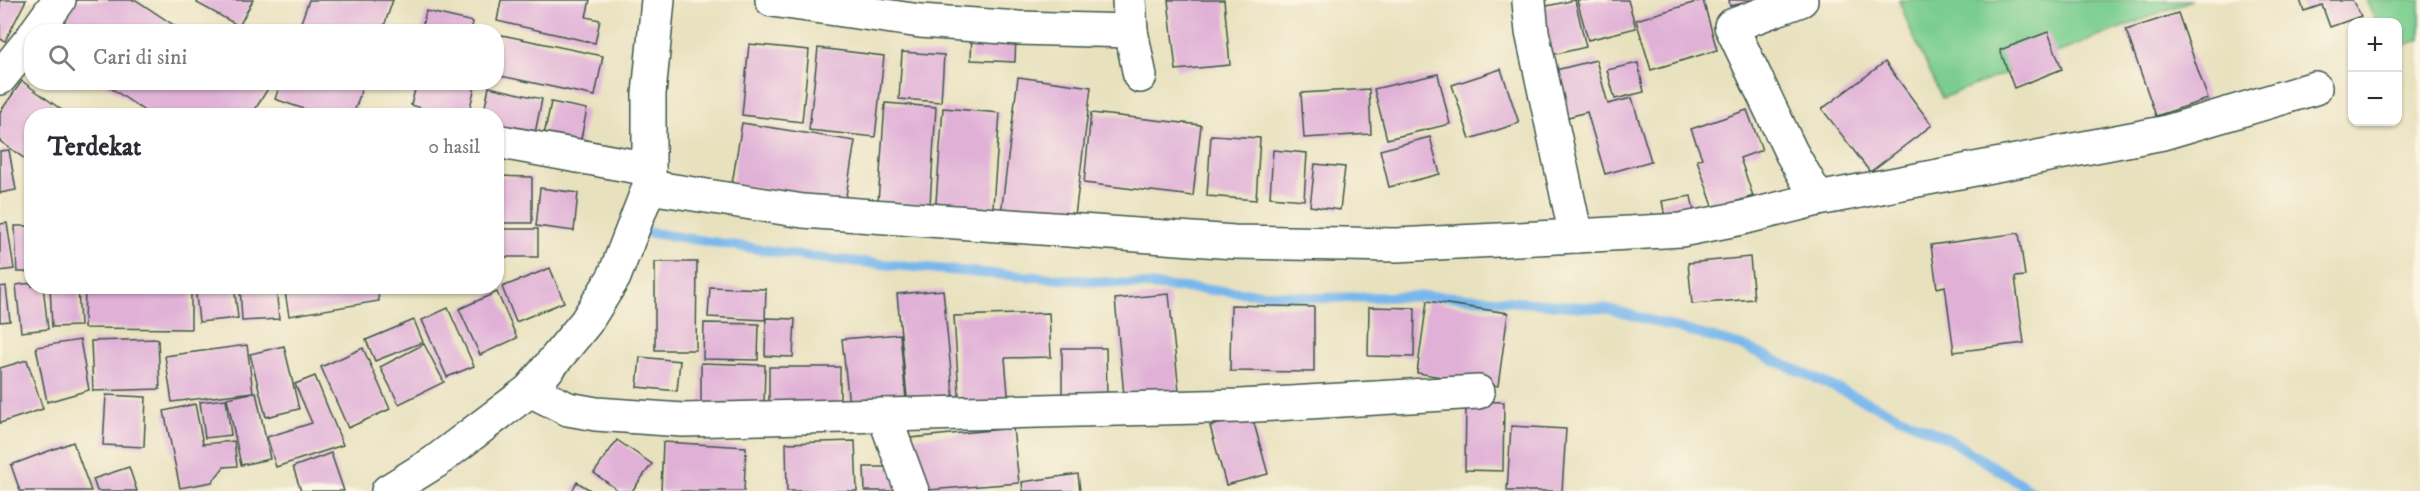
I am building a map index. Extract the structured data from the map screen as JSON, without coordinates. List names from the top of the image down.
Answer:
{
  "page": {
    "map_buttons": ["+", "−"],
    "search": "Cari di sini",
    "heading": ["Terdekat", "0 hasil"]
  }
}
